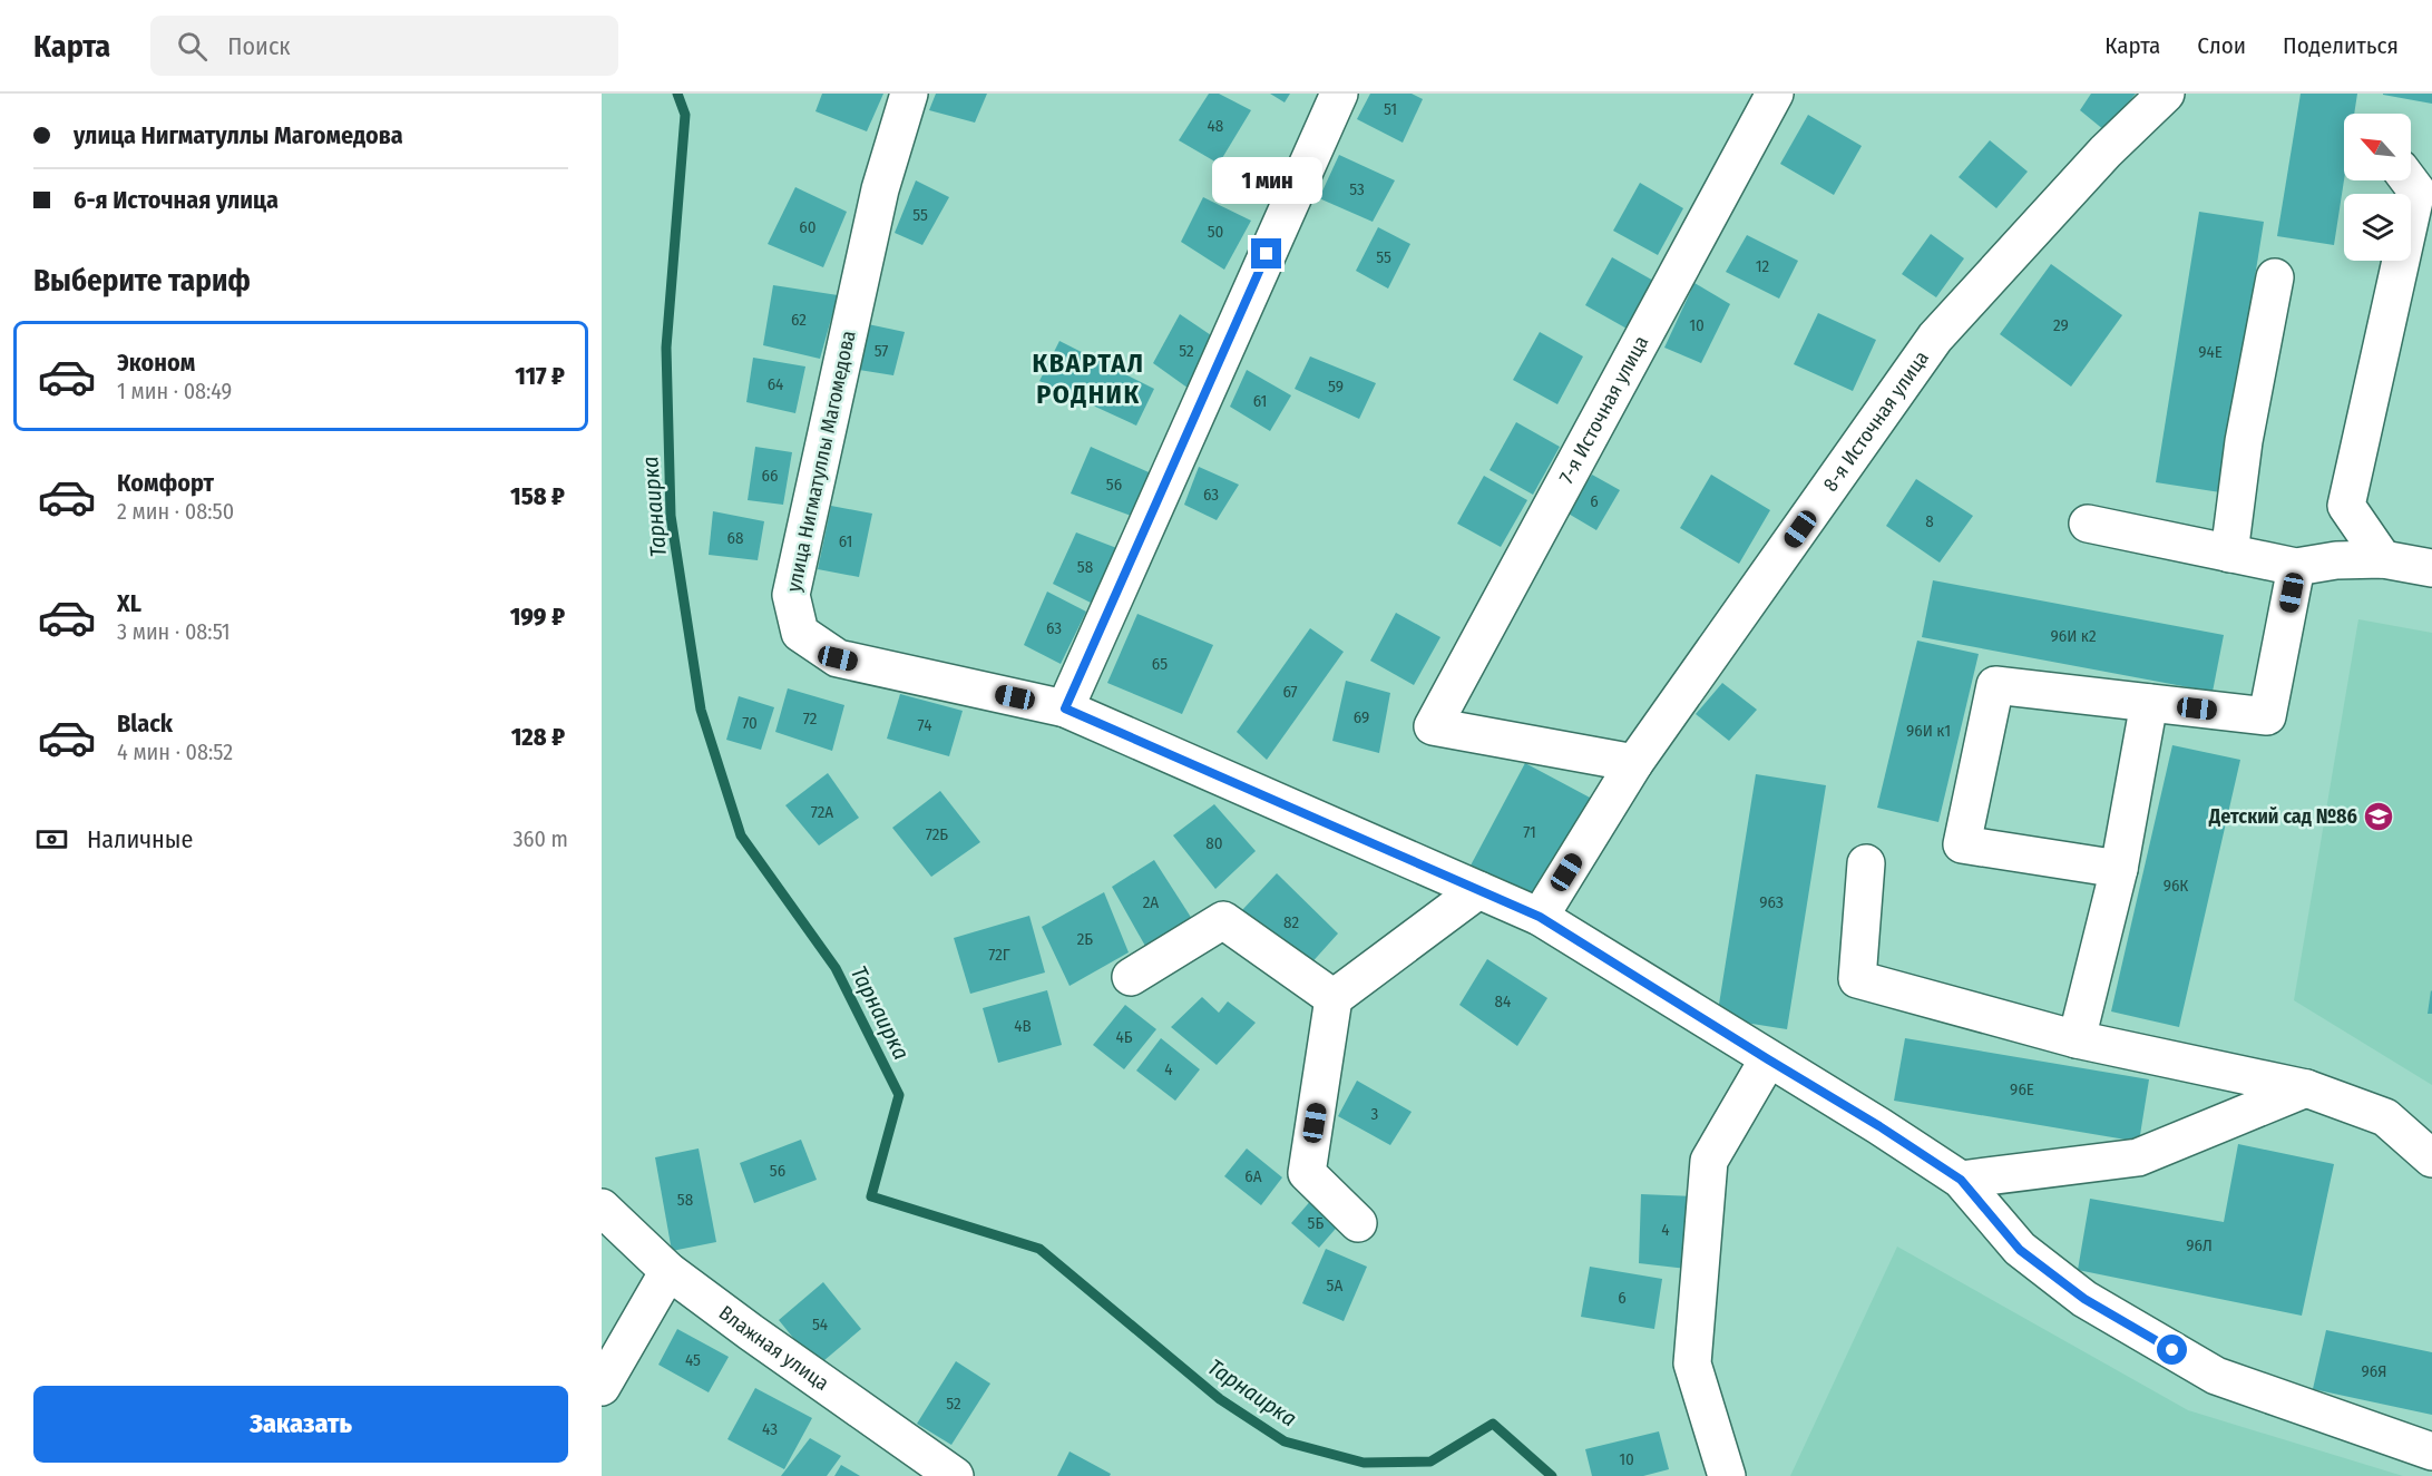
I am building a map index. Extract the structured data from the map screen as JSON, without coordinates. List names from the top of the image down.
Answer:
{
  "streets": {
    "street": [
      "7-я Источная улица",
      "8-я Источная улица",
      "улица Нигматуллы Магомедова",
      "Влажная улица"
    ]
  },
  "crossings": [
    ["7-я Источная улица", "8-я Источная улица"],
    ["8-я Источная улица", "улица Нигматуллы Магомедова"]
  ],
  "districts": ["КВАРТАЛ РОДНИК"],
  "water": ["Тарнаирка"],
  "places": {
    "school or university": ["Детский сад №86"]
  },
  "house_numbers": [
    "51",
    "48",
    "53",
    "55",
    "60",
    "50",
    "55",
    "12",
    "62",
    "10",
    "29",
    "57",
    "52",
    "94Е",
    "64",
    "59",
    "61",
    "66",
    "56",
    "63",
    "6",
    "8",
    "68",
    "61",
    "58",
    "63",
    "96И к2",
    "65",
    "67",
    "69",
    "72",
    "70",
    "74",
    "96И к1",
    "72А",
    "71",
    "72Б",
    "80",
    "96К",
    "2А",
    "96З",
    "82",
    "2Б",
    "72Г",
    "84",
    "4В",
    "4Б",
    "4",
    "96Е",
    "3",
    "56",
    "6А",
    "58",
    "5Б",
    "4",
    "96Л",
    "5А",
    "6",
    "54",
    "45",
    "96Я",
    "52",
    "43",
    "10"
  ],
  "north": "top left",
  "page": {
    "header": "Карта",
    "search": "Поиск",
    "nav": ["Карта", "Слои", "Поделиться"],
    "banner": ["улица Нигматуллы Магомедова", "6-я Источная улица"],
    "bubble": "1 мин",
    "heading": "Выберите тариф",
    "list": [
      {
        "name": "Эконом",
        "note": "1 мин · 08:49",
        "value": "117 ₽"
      },
      {
        "name": "Комфорт",
        "note": "2 мин · 08:50",
        "value": "158 ₽"
      },
      {
        "name": "XL",
        "note": "3 мин · 08:51",
        "value": "199 ₽"
      },
      {
        "name": "Black",
        "note": "4 мин · 08:52",
        "value": "128 ₽"
      }
    ],
    "pay": ["Наличные", "360 m"],
    "buttons": "Заказать"
  }
}
